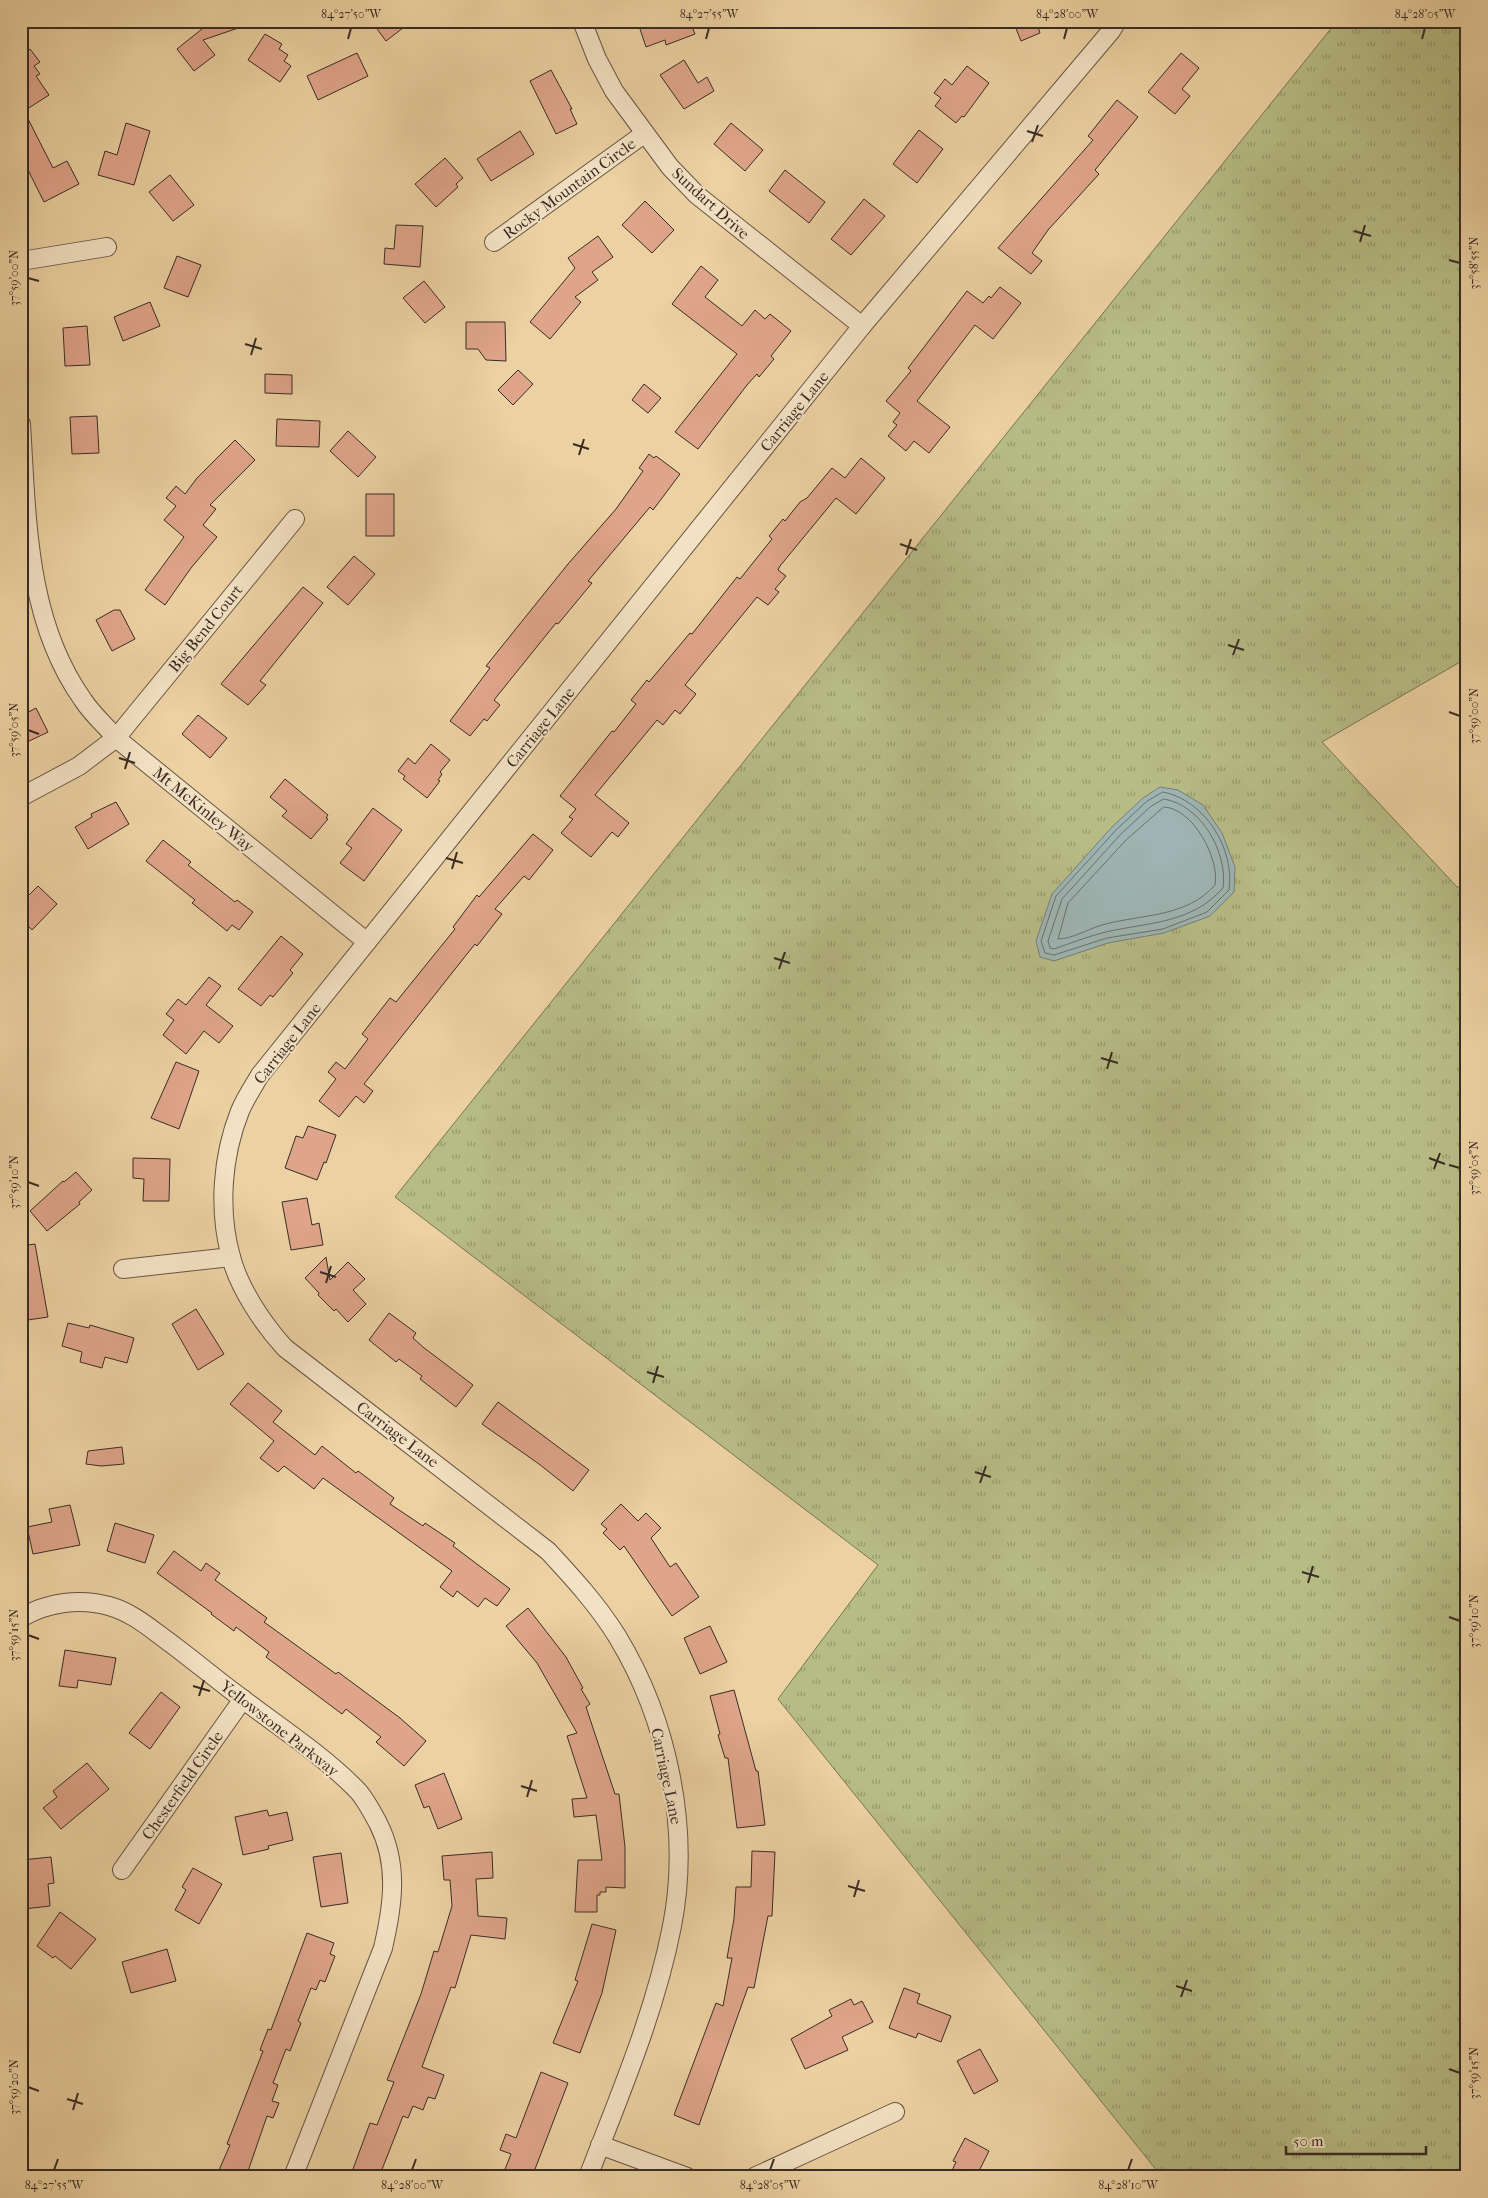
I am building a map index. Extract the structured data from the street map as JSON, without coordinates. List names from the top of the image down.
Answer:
{
  "streets": {
    "street": [
      "Rocky Mountain Circle",
      "Sundart Drive",
      "Carriage Lane",
      "Big Bend Court",
      "Mt McKinley Way",
      "Yellowstone Parkway",
      "Chesterfield Circle"
    ]
  },
  "crossings": [
    ["Rocky Mountain Circle", "Sundart Drive"],
    ["Sundart Drive", "Carriage Lane"],
    ["Carriage Lane", "Mt McKinley Way"],
    ["Big Bend Court", "Mt McKinley Way"],
    ["Yellowstone Parkway", "Chesterfield Circle"]
  ],
  "scale_bar": "50 m",
  "coordinates": [
    "84°27'50\"W",
    "84°27'55\"W",
    "84°28'00\"W",
    "84°28'05\"W",
    "37°58'55\"N",
    "37°59'00\"N",
    "37°59'05\"N",
    "37°59'10\"N",
    "37°59'15\"N",
    "37°59'20\"N",
    "84°28'10\"W"
  ]
}
